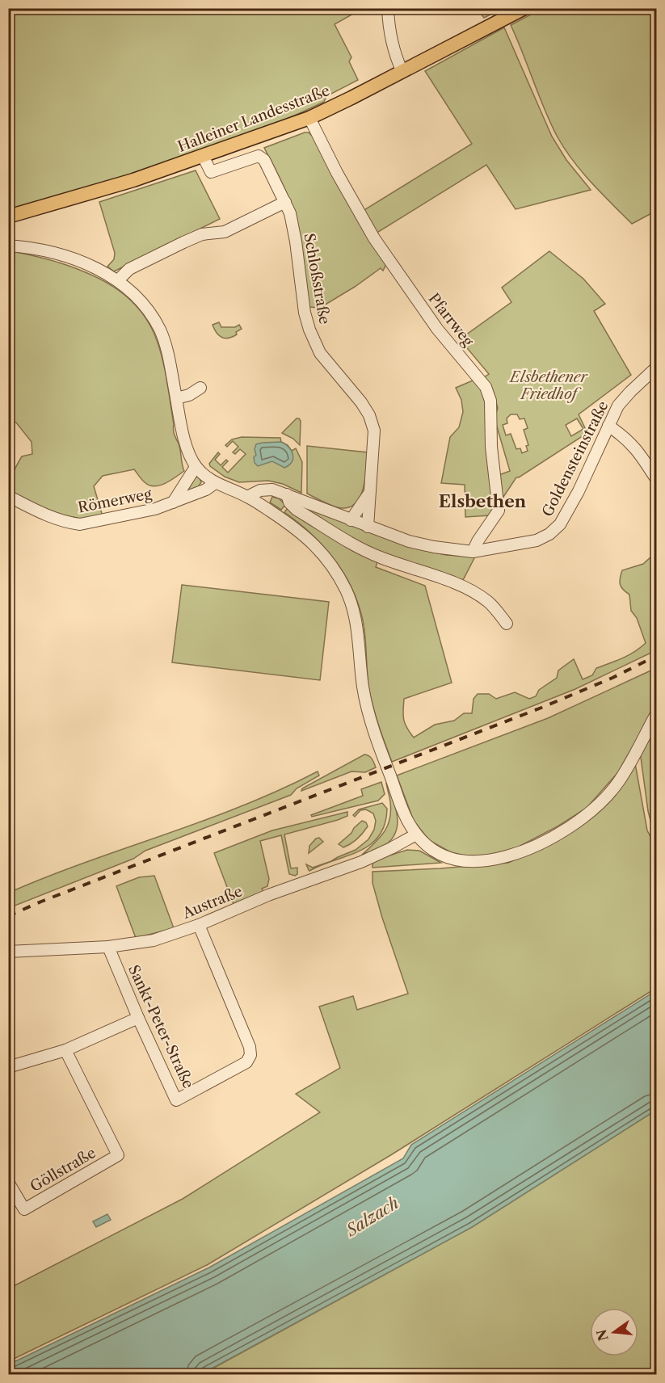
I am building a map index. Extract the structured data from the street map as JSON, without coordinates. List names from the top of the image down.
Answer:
{
  "streets": {
    "main road": ["Halleiner Landesstraße"],
    "street": [
      "Schloßstraße",
      "Pfarrweg",
      "Goldensteinstraße",
      "Römerweg",
      "Austraße",
      "Sankt-Peter-Straße",
      "Göllstraße"
    ]
  },
  "crossings": [
    ["Halleiner Landesstraße", "Schloßstraße"],
    ["Halleiner Landesstraße", "Pfarrweg"],
    ["Schloßstraße", "Goldensteinstraße"],
    ["Pfarrweg", "Goldensteinstraße"],
    ["Austraße", "Sankt-Peter-Straße"]
  ],
  "districts": ["Elsbethen"],
  "water": ["Salzach"],
  "parks": ["Elsbethener Friedhof"],
  "north": "left"
}
